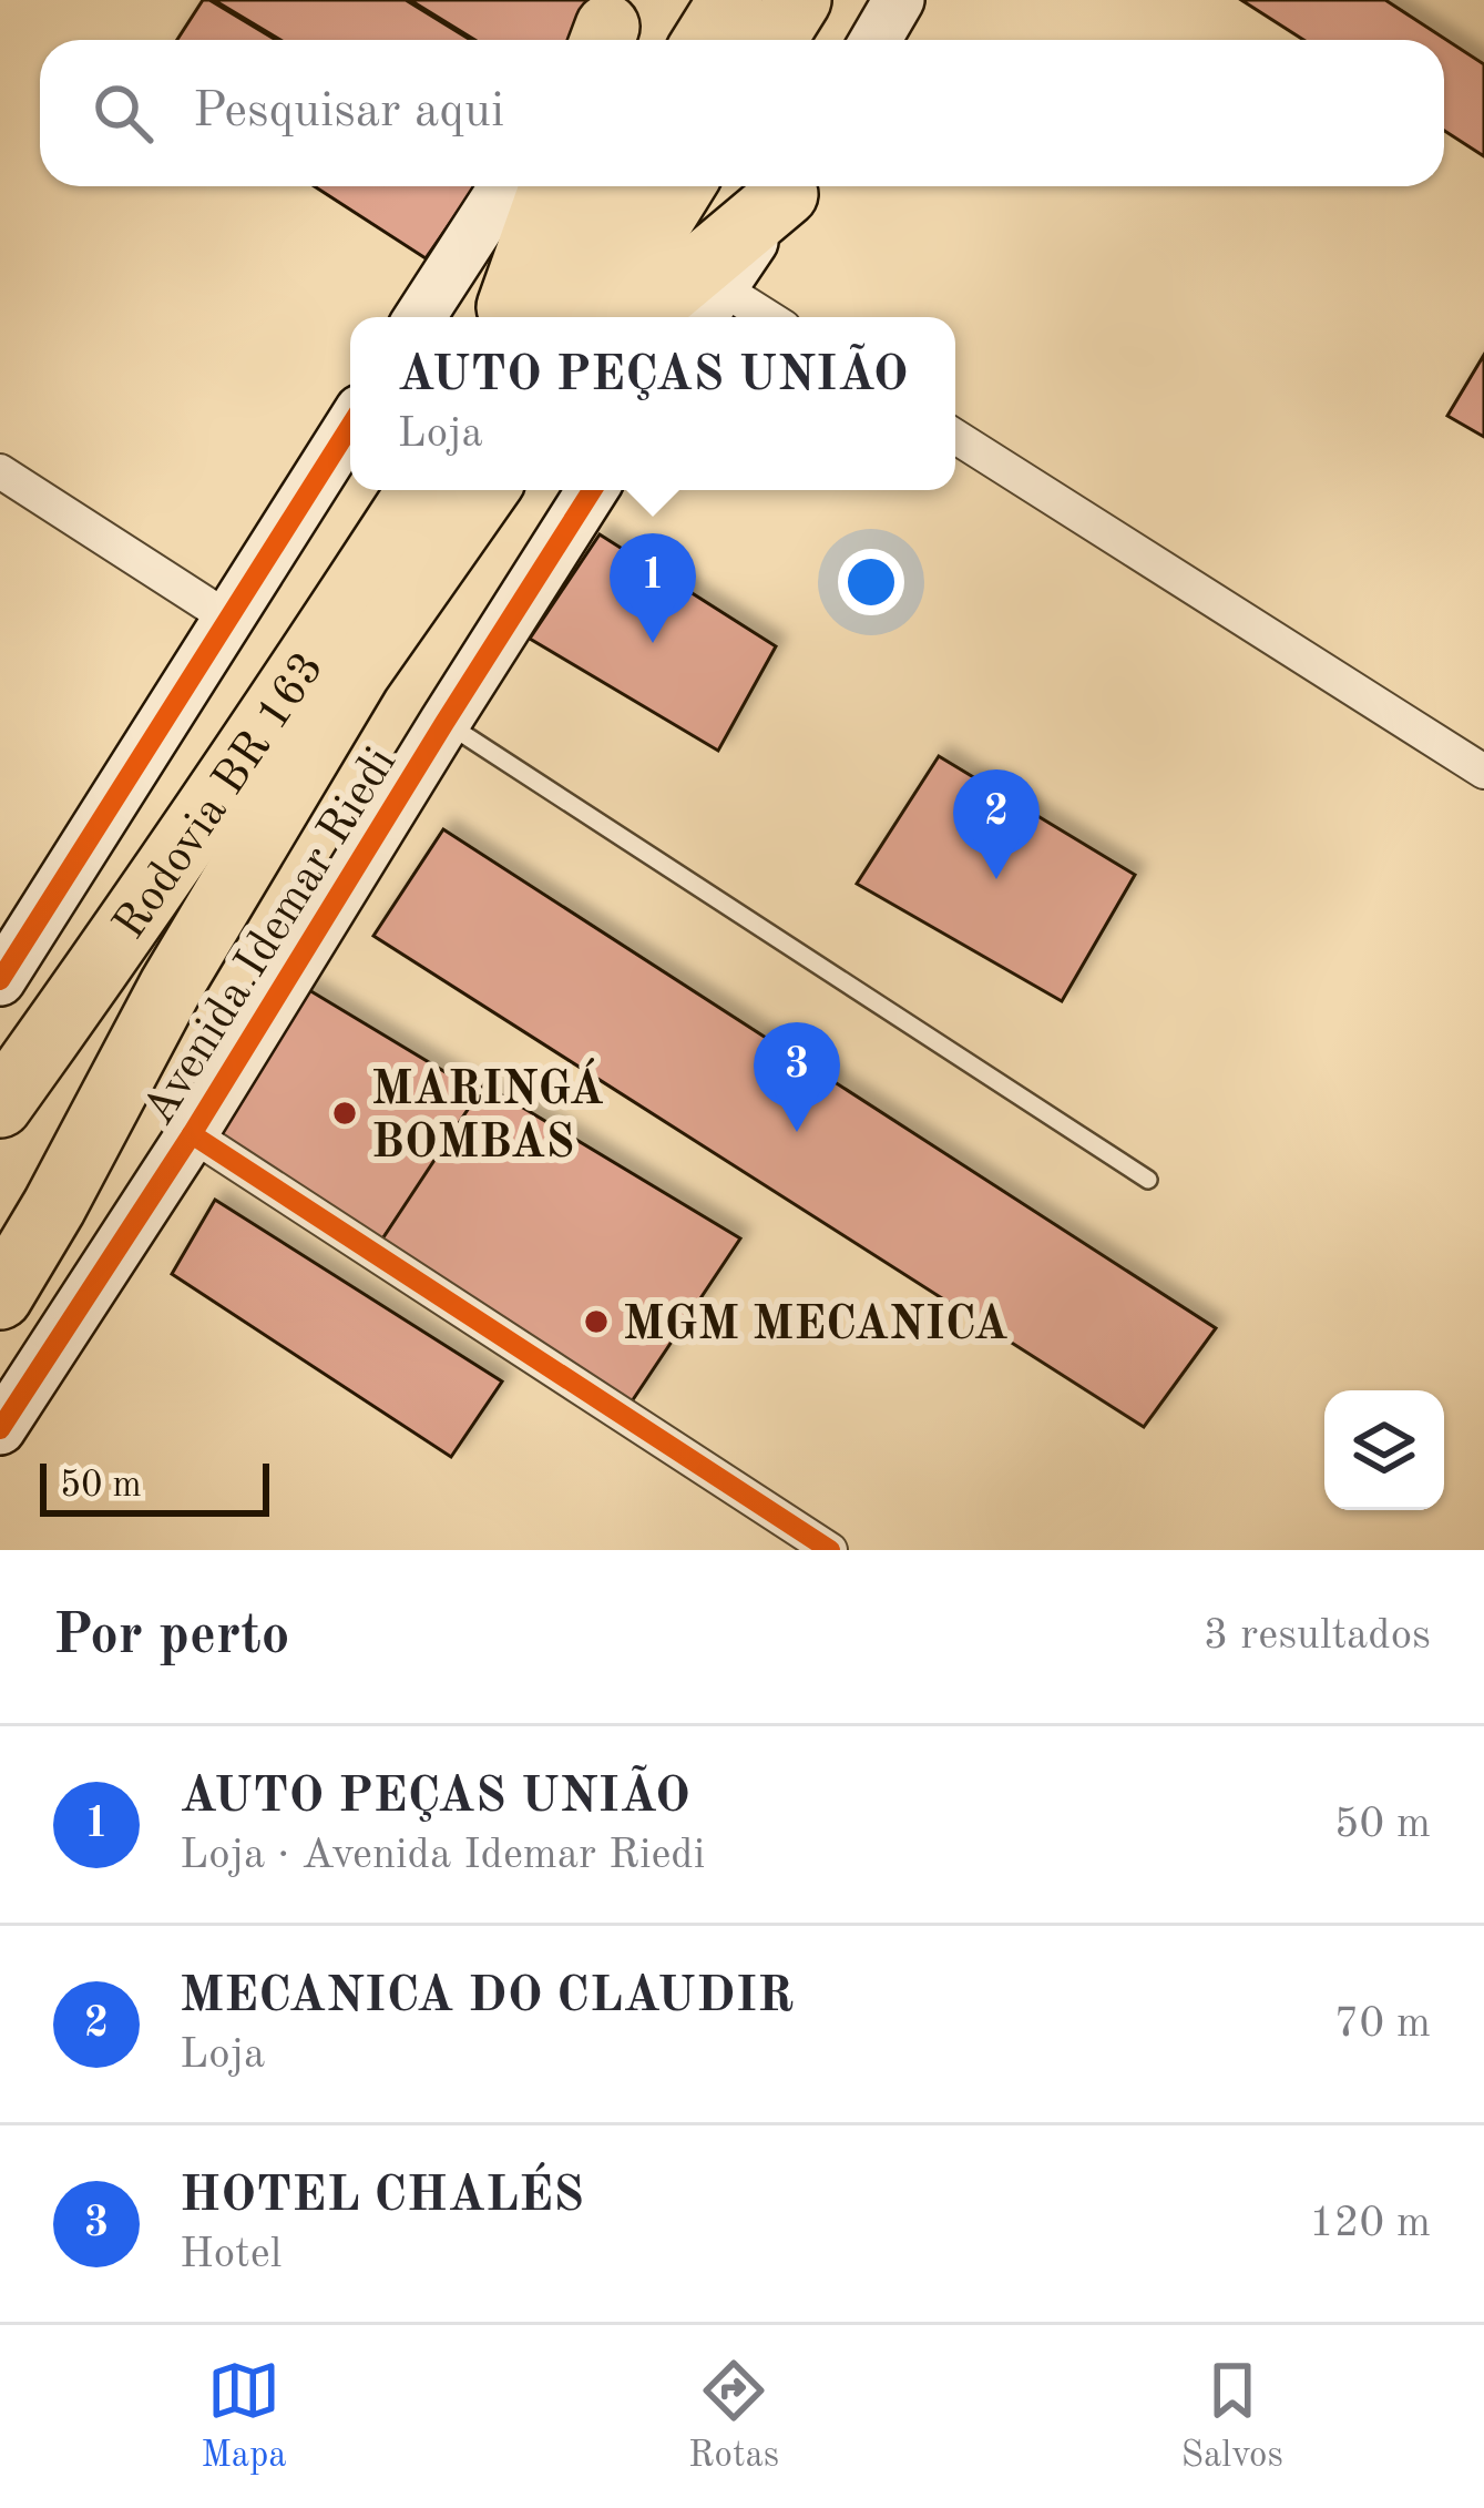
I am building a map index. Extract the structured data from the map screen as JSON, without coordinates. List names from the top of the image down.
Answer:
{
  "streets": {
    "highway": ["Rodovia BR 163"],
    "street": ["Avenida Idemar Riedi"]
  },
  "places": ["MARINGÁ BOMBAS", "MGM MECANICA"],
  "scale_bar": "50 m",
  "page": {
    "search": "Pesquisar aqui",
    "popup": ["AUTO PEÇAS UNIÃO", "Loja"],
    "pins": ["1", "2", "3"],
    "scale": "50 m",
    "heading": ["Por perto", "3 resultados"],
    "list": [
      {
        "mark": "1",
        "name": "AUTO PEÇAS UNIÃO",
        "note": "Loja · Avenida Idemar Riedi",
        "value": "50 m"
      },
      {
        "mark": "2",
        "name": "MECANICA DO CLAUDIR",
        "note": "Loja",
        "value": "70 m"
      },
      {
        "mark": "3",
        "name": "HOTEL CHALÉS",
        "note": "Hotel",
        "value": "120 m"
      }
    ],
    "nav": ["Mapa", "Rotas", "Salvos"]
  }
}
